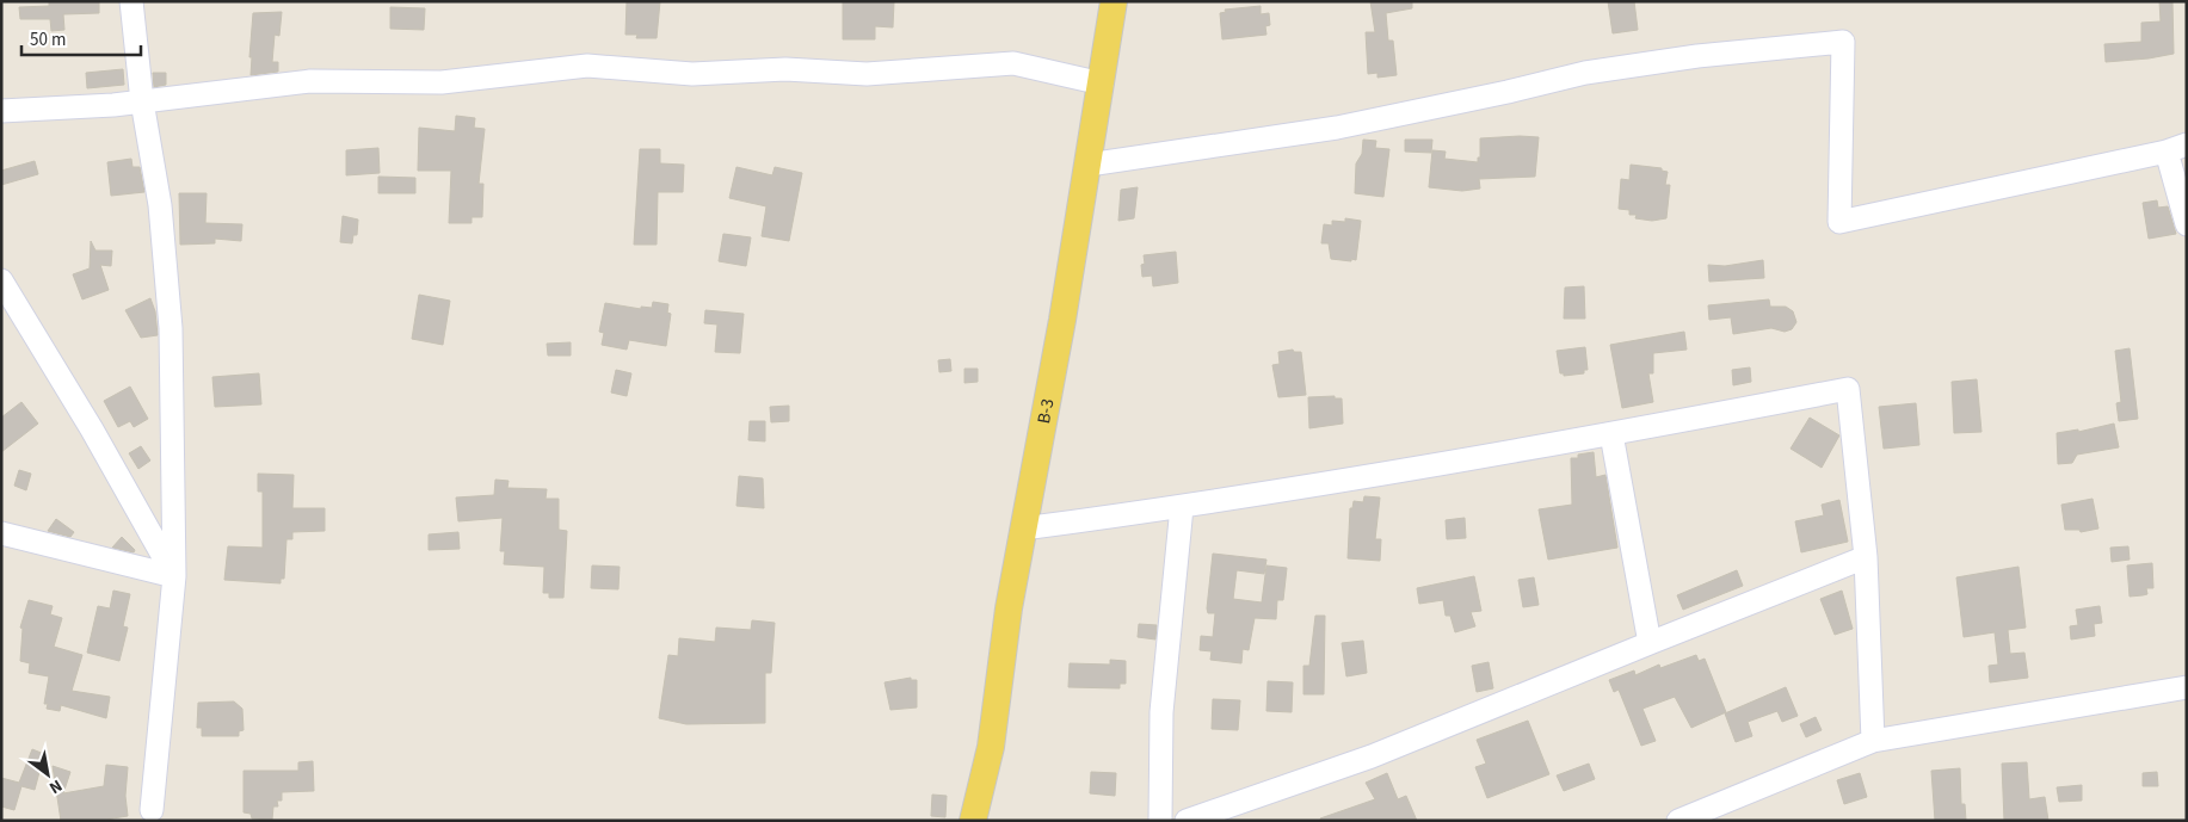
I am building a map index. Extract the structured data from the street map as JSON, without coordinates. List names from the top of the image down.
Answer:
{
  "streets": {
    "main road": ["B-3"]
  },
  "scale_bar": "50 m",
  "north": "bottom right"
}
